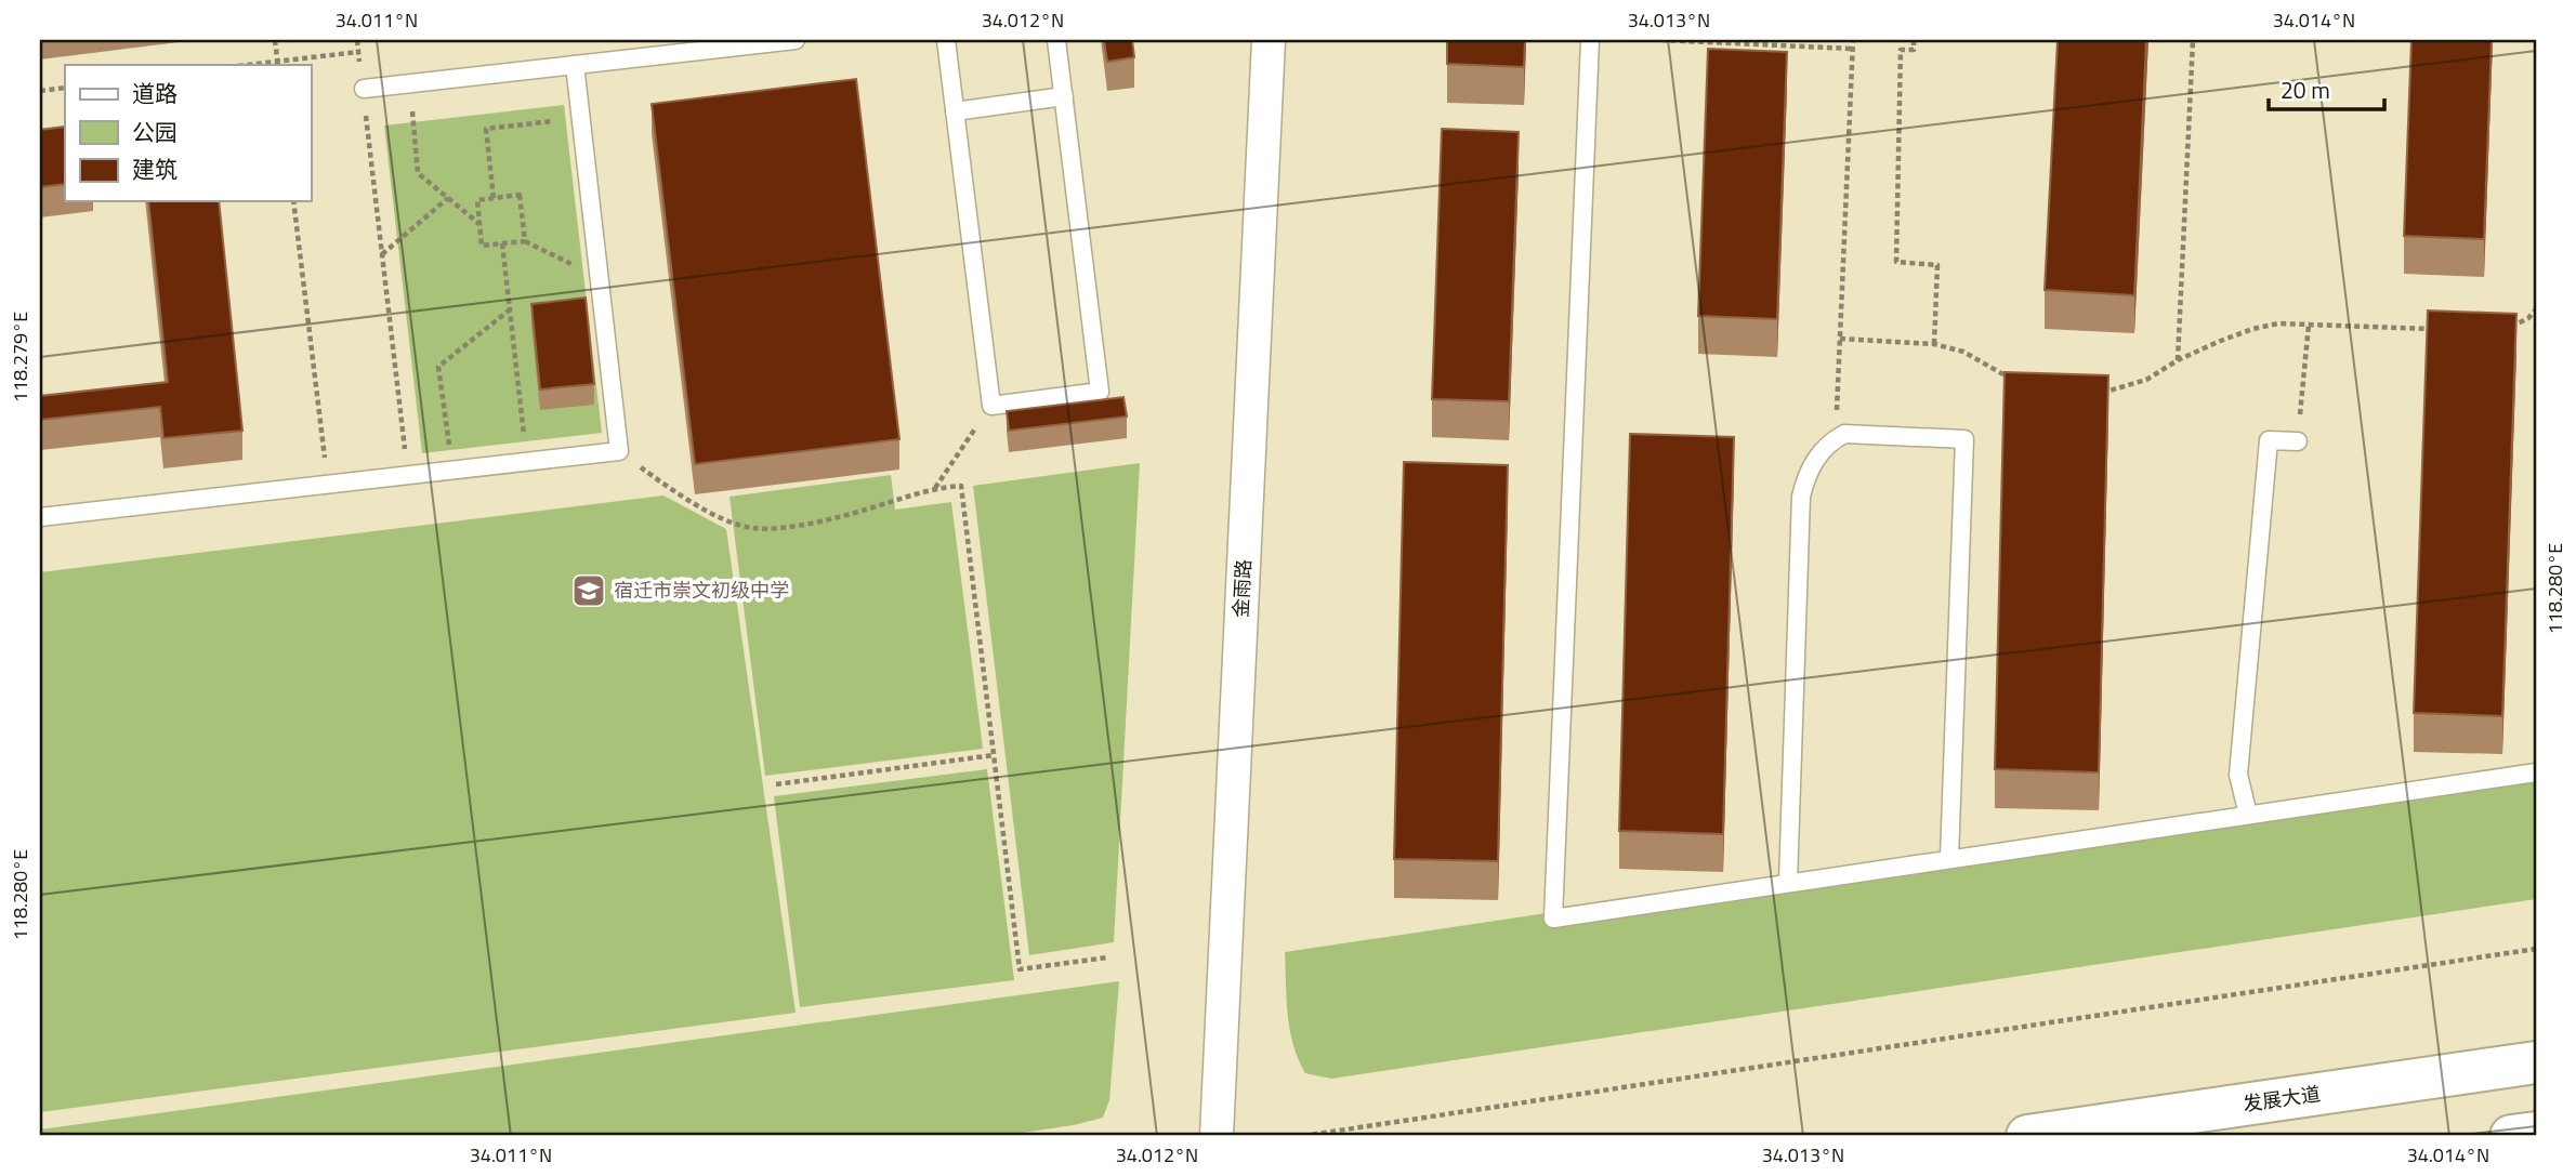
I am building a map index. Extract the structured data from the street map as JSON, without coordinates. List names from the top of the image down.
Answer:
{
  "streets": {
    "main road": ["发展大道"],
    "street": ["金雨路"]
  },
  "places": {
    "school or university": ["宿迁市崇文初级中学"]
  },
  "legend": ["道路", "公园", "建筑"],
  "scale_bar": "20 m",
  "coordinates": [
    "34.011°N",
    "34.012°N",
    "34.013°N",
    "34.014°N",
    "118.279°E",
    "118.280°E"
  ]
}
